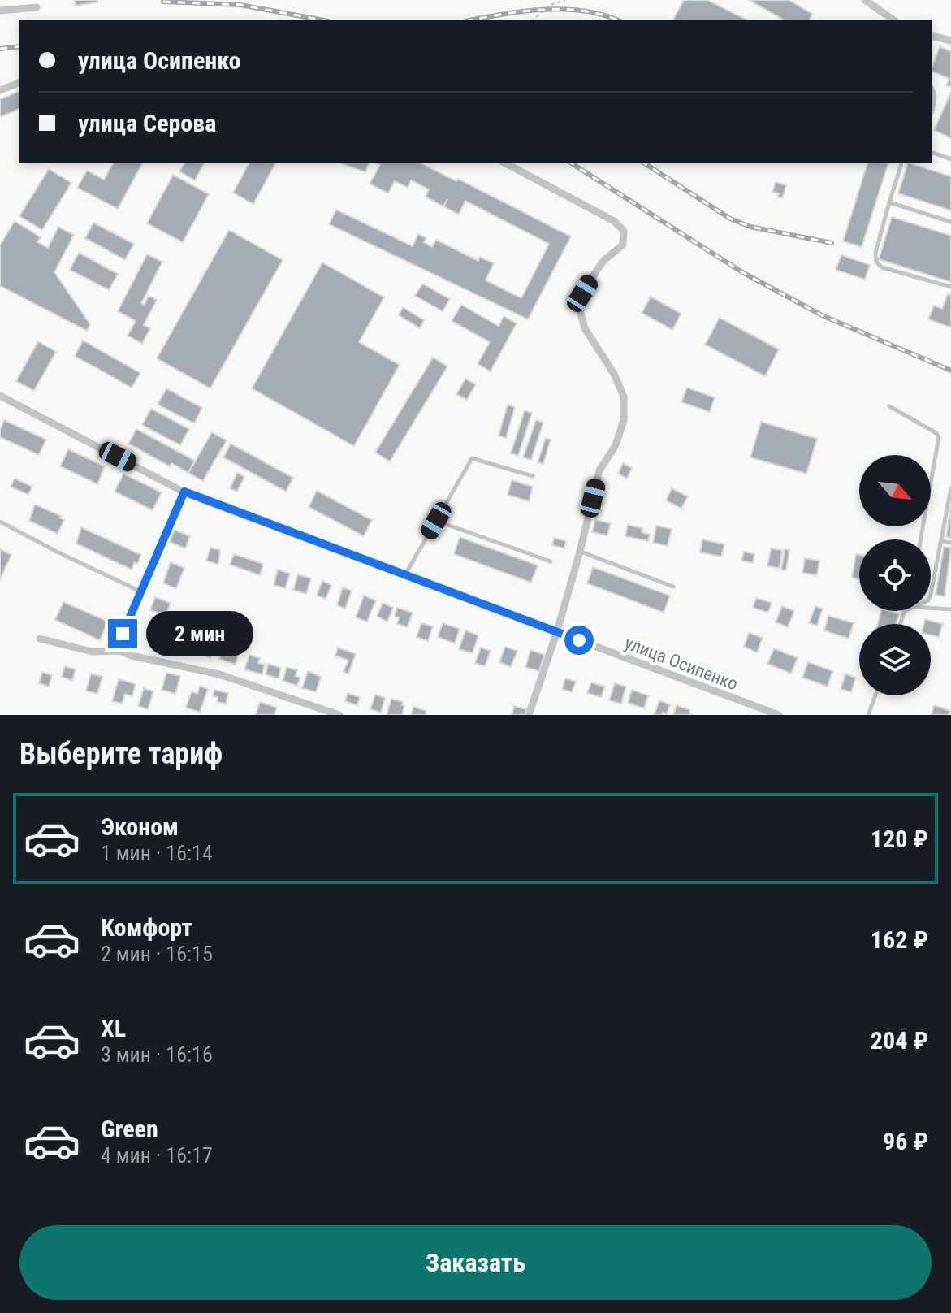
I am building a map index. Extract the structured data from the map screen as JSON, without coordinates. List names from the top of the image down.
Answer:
{
  "streets": {
    "street": ["улица Осипенко"]
  },
  "north": "bottom right",
  "page": {
    "banner": ["улица Осипенко", "улица Серова"],
    "bubble": "2 мин",
    "heading": "Выберите тариф",
    "list": [
      {
        "name": "Эконом",
        "note": "1 мин · 16:14",
        "value": "120 ₽"
      },
      {
        "name": "Комфорт",
        "note": "2 мин · 16:15",
        "value": "162 ₽"
      },
      {
        "name": "XL",
        "note": "3 мин · 16:16",
        "value": "204 ₽"
      },
      {
        "name": "Green",
        "note": "4 мин · 16:17",
        "value": "96 ₽"
      }
    ],
    "buttons": "Заказать"
  }
}
